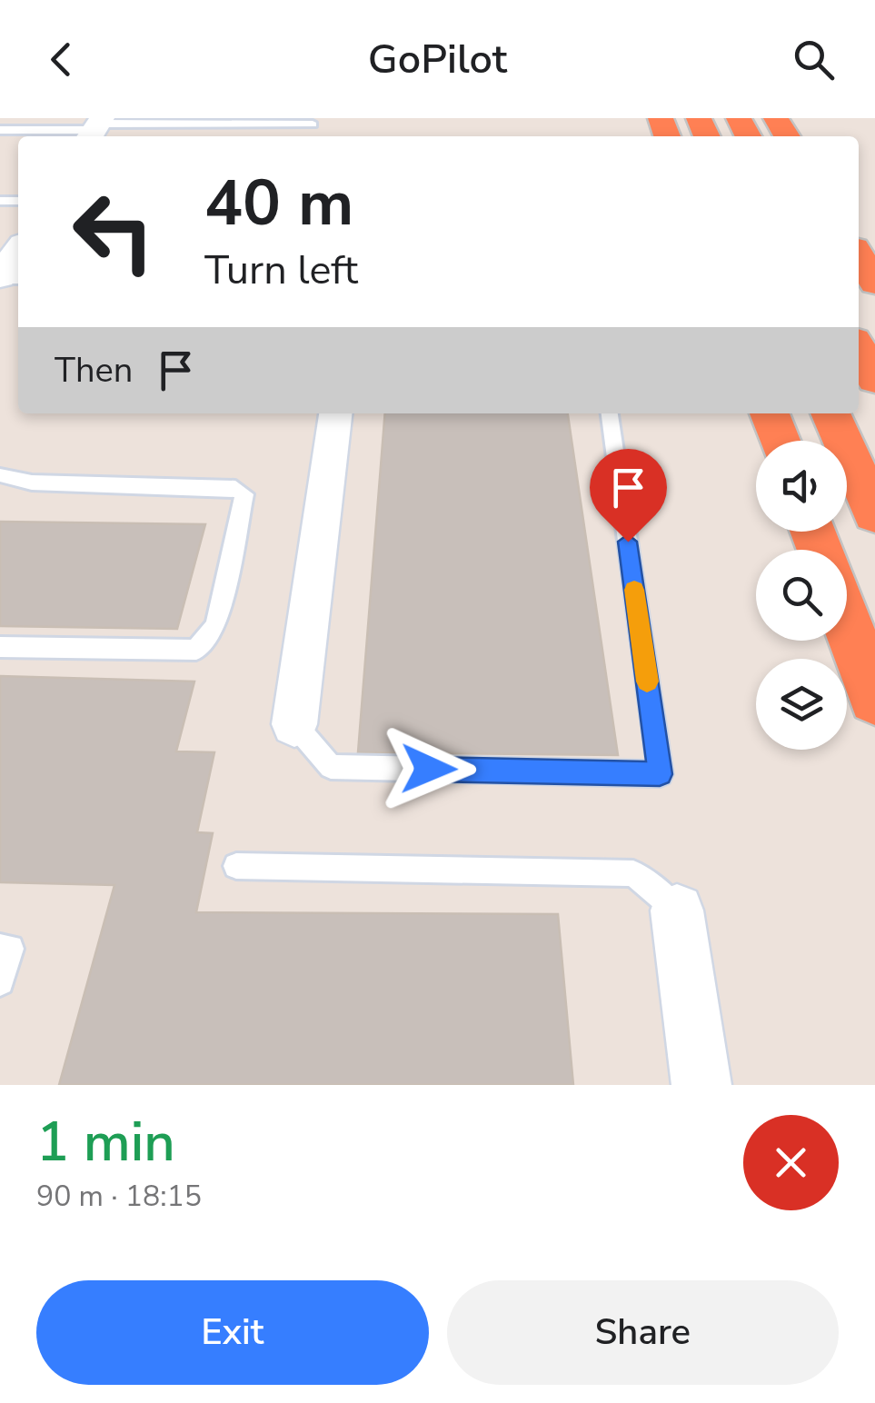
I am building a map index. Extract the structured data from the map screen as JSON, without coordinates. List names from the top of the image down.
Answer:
{
  "page": {
    "header": "GoPilot",
    "turn": ["40 m", "Turn left"],
    "then": "Then",
    "heading": ["1 min", "90 m · 18:15"],
    "buttons": ["Exit", "Share"]
  }
}
